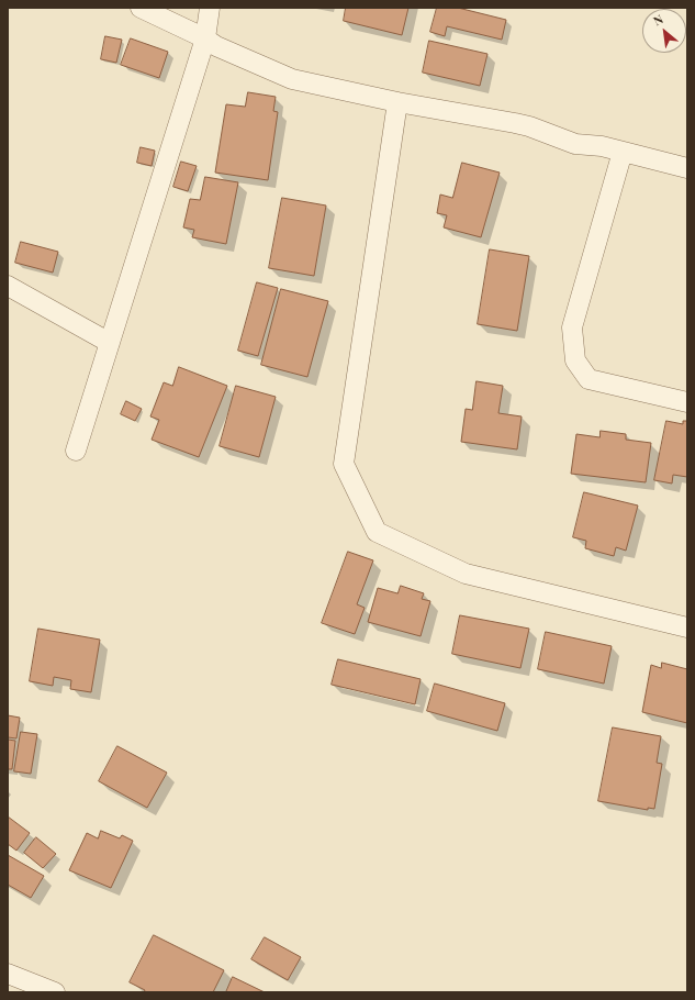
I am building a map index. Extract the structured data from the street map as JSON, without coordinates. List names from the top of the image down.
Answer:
{
  "north": "top left"
}
